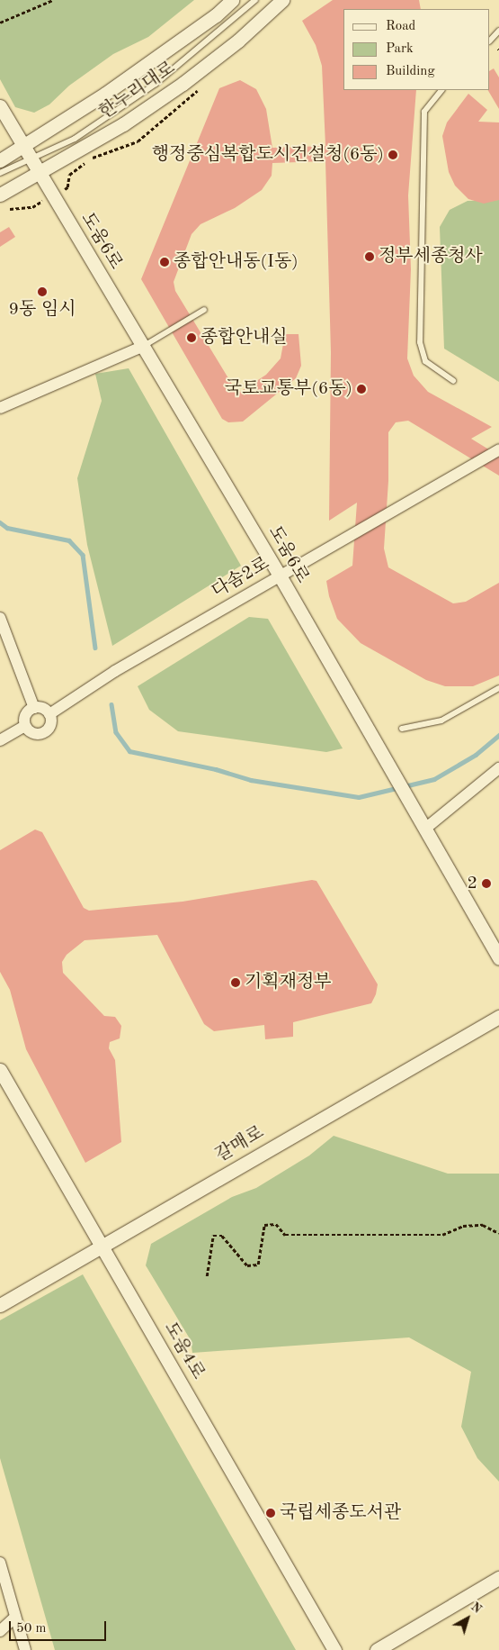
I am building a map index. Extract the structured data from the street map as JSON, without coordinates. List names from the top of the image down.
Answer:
{
  "streets": {
    "street": [
      "한누리대로",
      "도움6로",
      "다솜2로",
      "갈매로",
      "도움4로"
    ]
  },
  "crossings": [
    ["한누리대로", "도움6로"],
    ["도움6로", "다솜2로"],
    ["갈매로", "도움4로"]
  ],
  "places": [
    "행정중심복합도시건설청(6동)",
    "정부세종청사",
    "종합안내동(I동)",
    "9동 임시",
    "종합안내실",
    "국토교통부(6동)",
    "2",
    "기획재정부",
    "국립세종도서관"
  ],
  "legend": ["Road", "Park", "Building"],
  "scale_bar": "50 m",
  "north": "top right"
}
